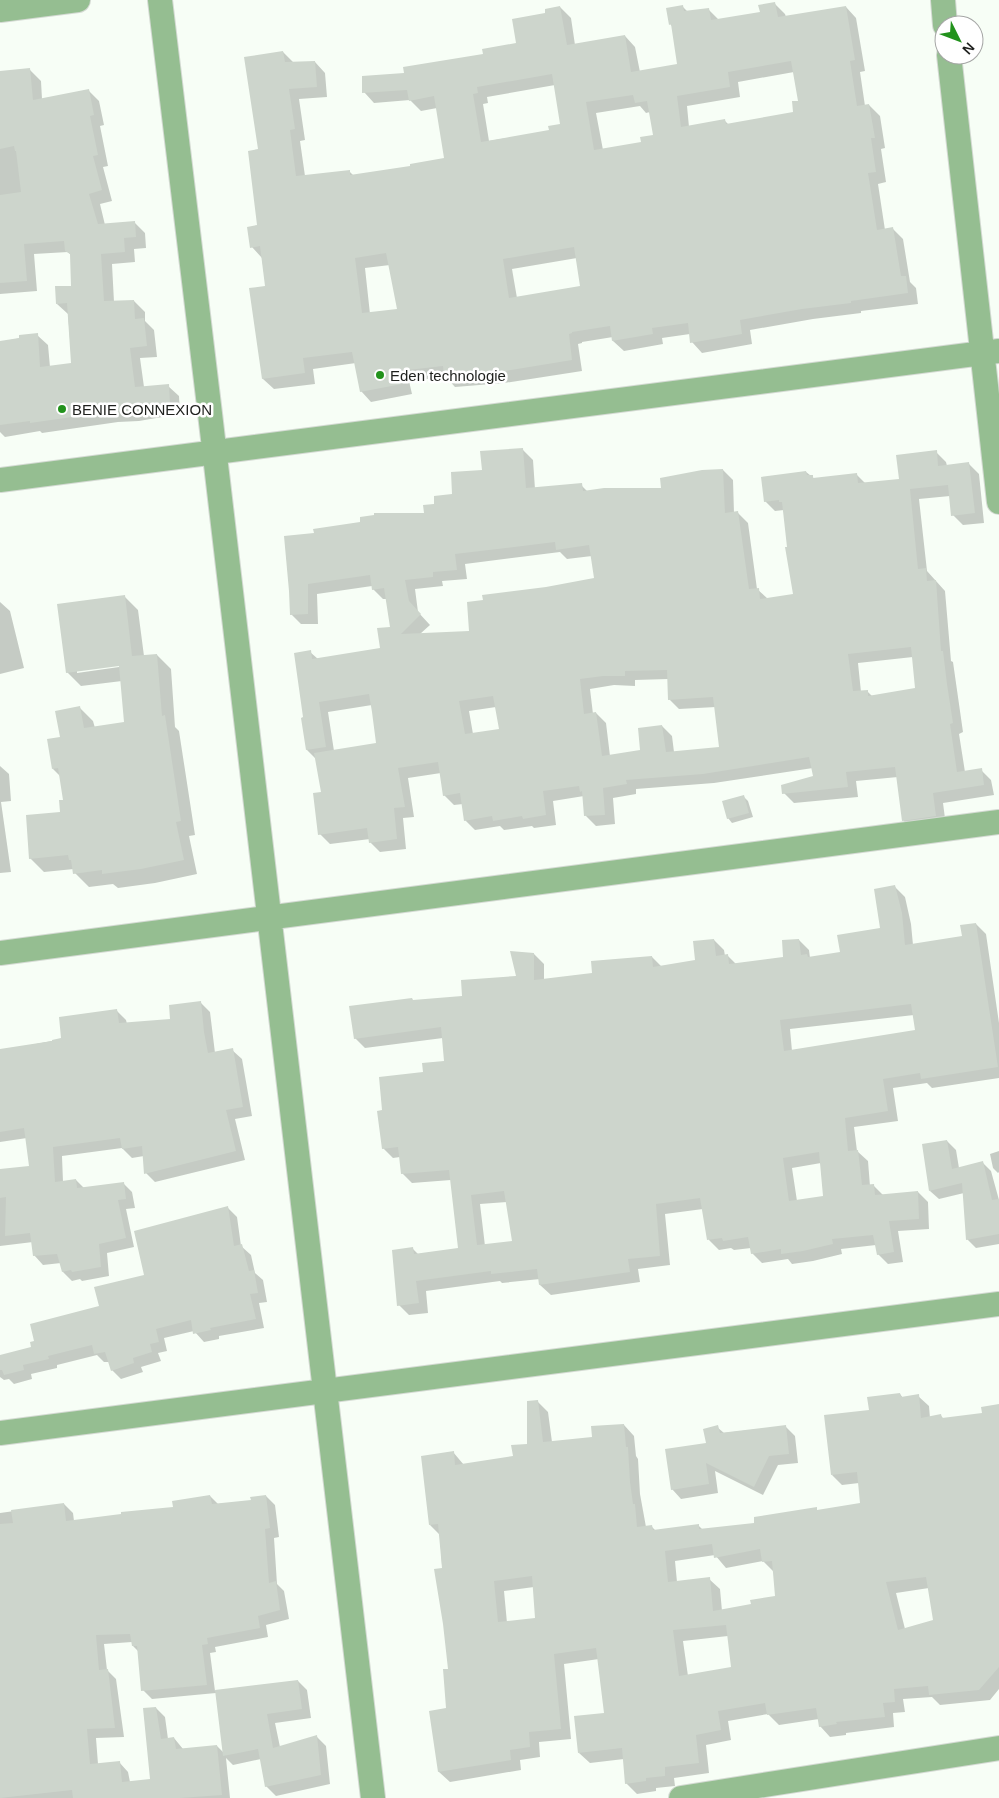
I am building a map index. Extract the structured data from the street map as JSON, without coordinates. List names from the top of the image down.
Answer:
{
  "places": ["Eden technologie", "BENIE CONNEXION"],
  "north": "bottom right"
}
